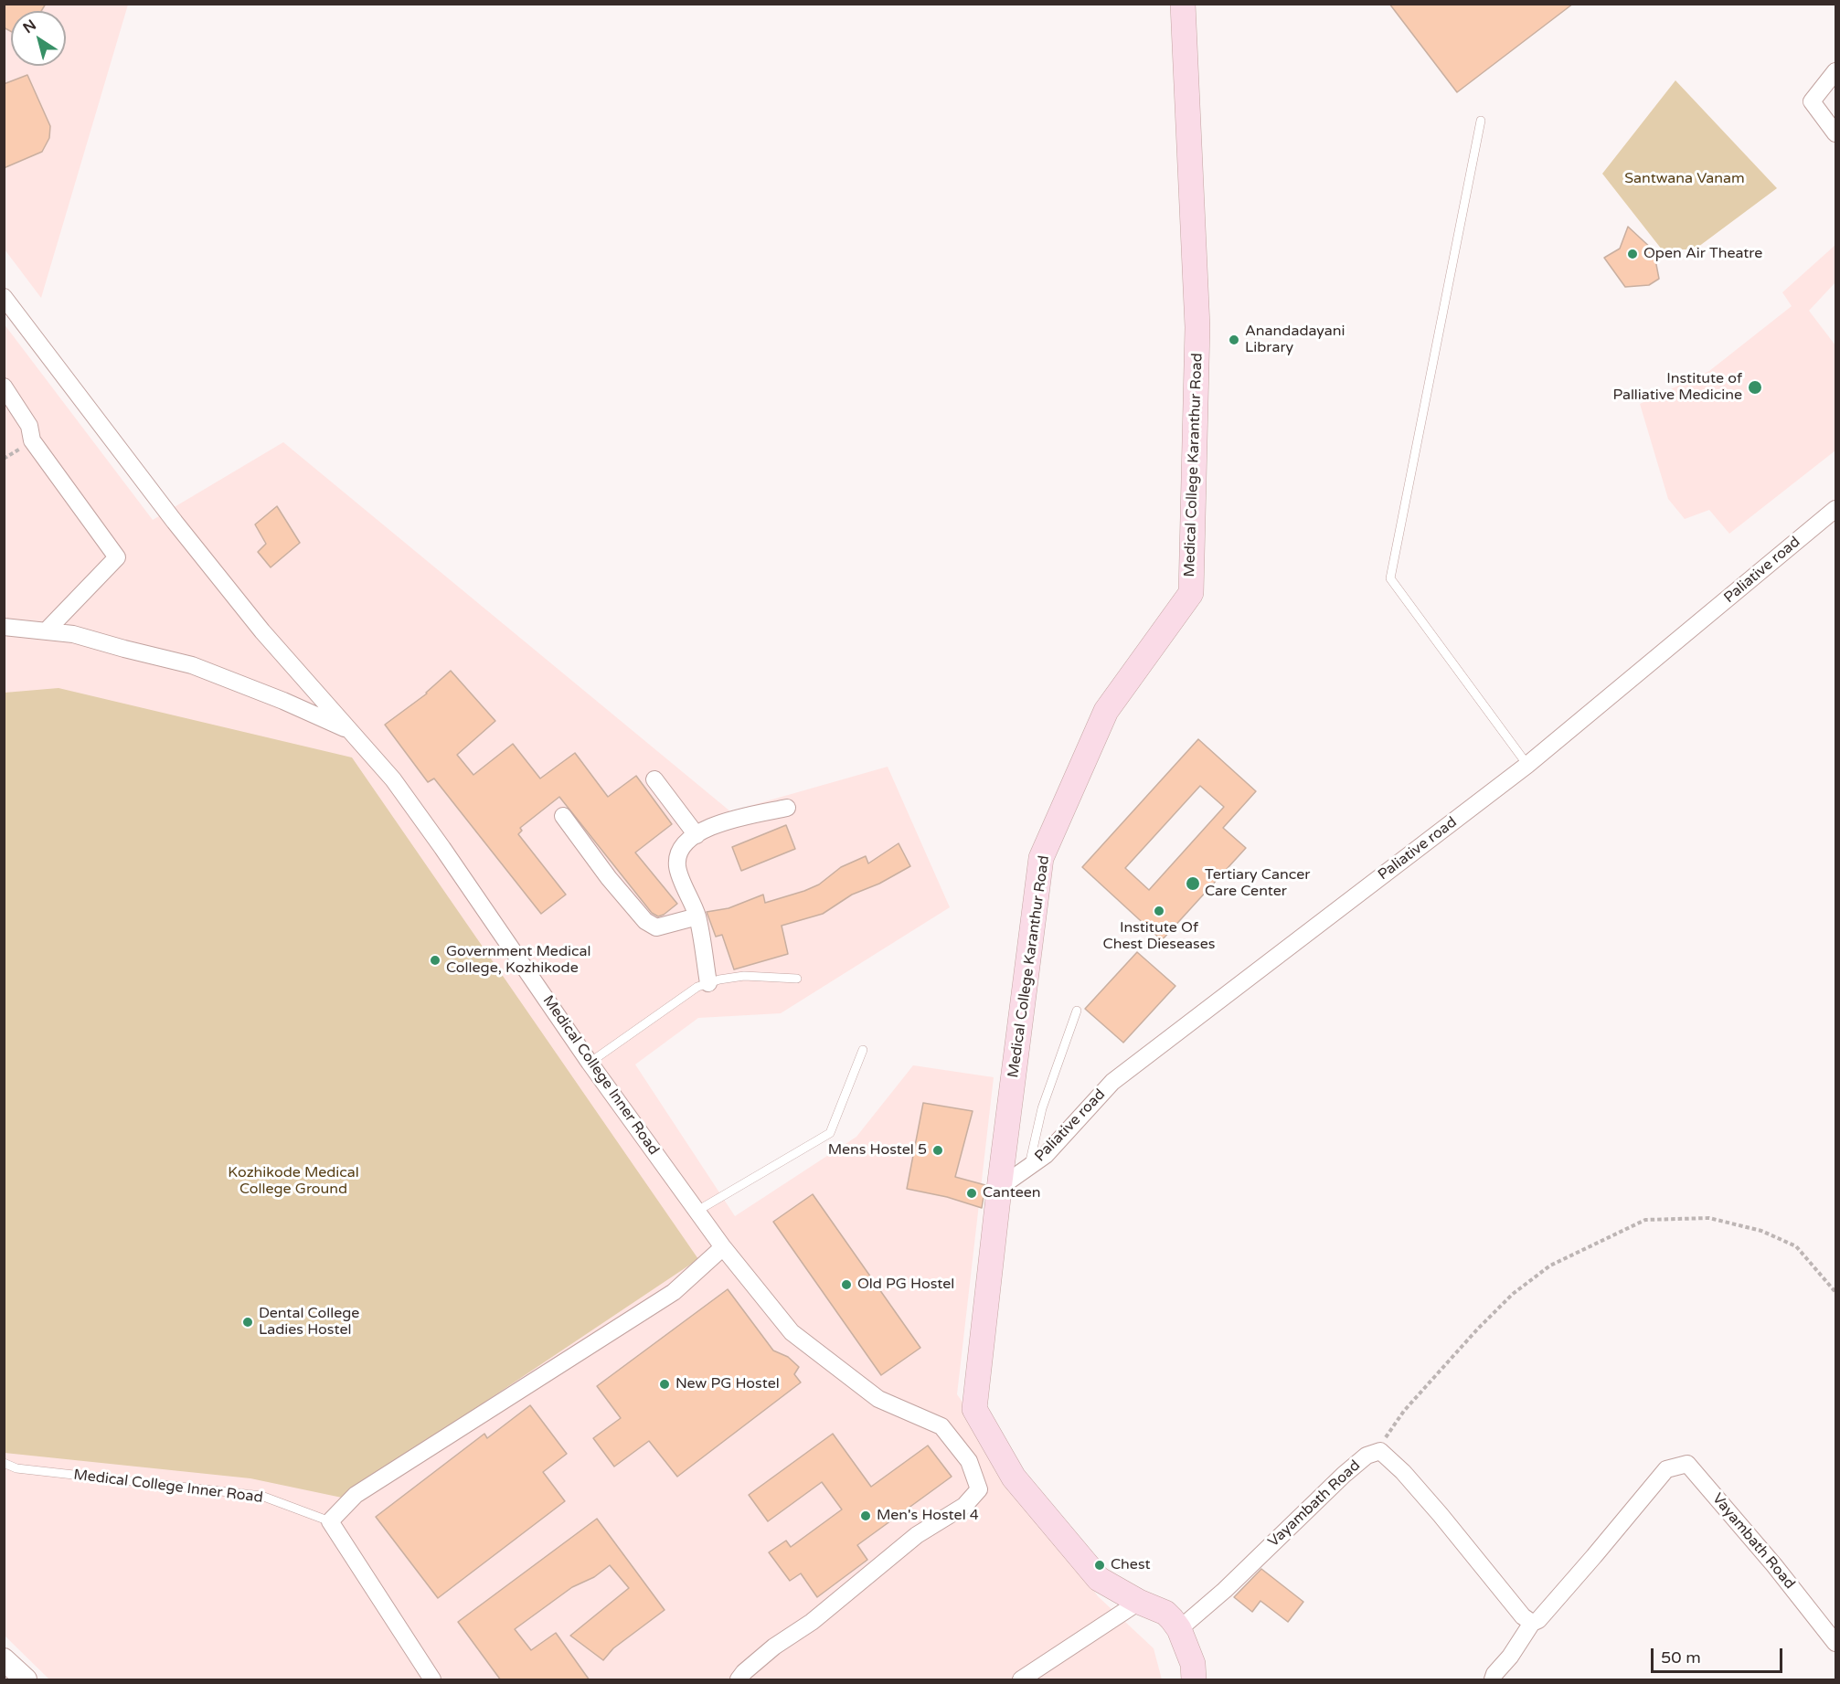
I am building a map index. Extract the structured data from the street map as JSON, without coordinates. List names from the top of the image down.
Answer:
{
  "streets": {
    "main road": ["Medical College Karanthur Road"],
    "street": ["Paliative road", "Medical College Inner Road", "Vayambath Road"]
  },
  "crossings": [
    ["Medical College Karanthur Road", "Paliative road"],
    ["Medical College Karanthur Road", "Vayambath Road"]
  ],
  "parks": ["Santwana Vanam", "Kozhikode Medical College Ground"],
  "places": [
    "Open Air Theatre",
    "Anandadayani Library",
    "Institute of Palliative Medicine",
    "Tertiary Cancer Care Center",
    "Institute Of Chest Dieseases",
    "Government Medical College, Kozhikode",
    "Mens Hostel 5",
    "Canteen",
    "Old PG Hostel",
    "Dental College Ladies Hostel",
    "New PG Hostel",
    "Men's Hostel 4",
    "Chest"
  ],
  "scale_bar": "50 m",
  "north": "top left"
}
